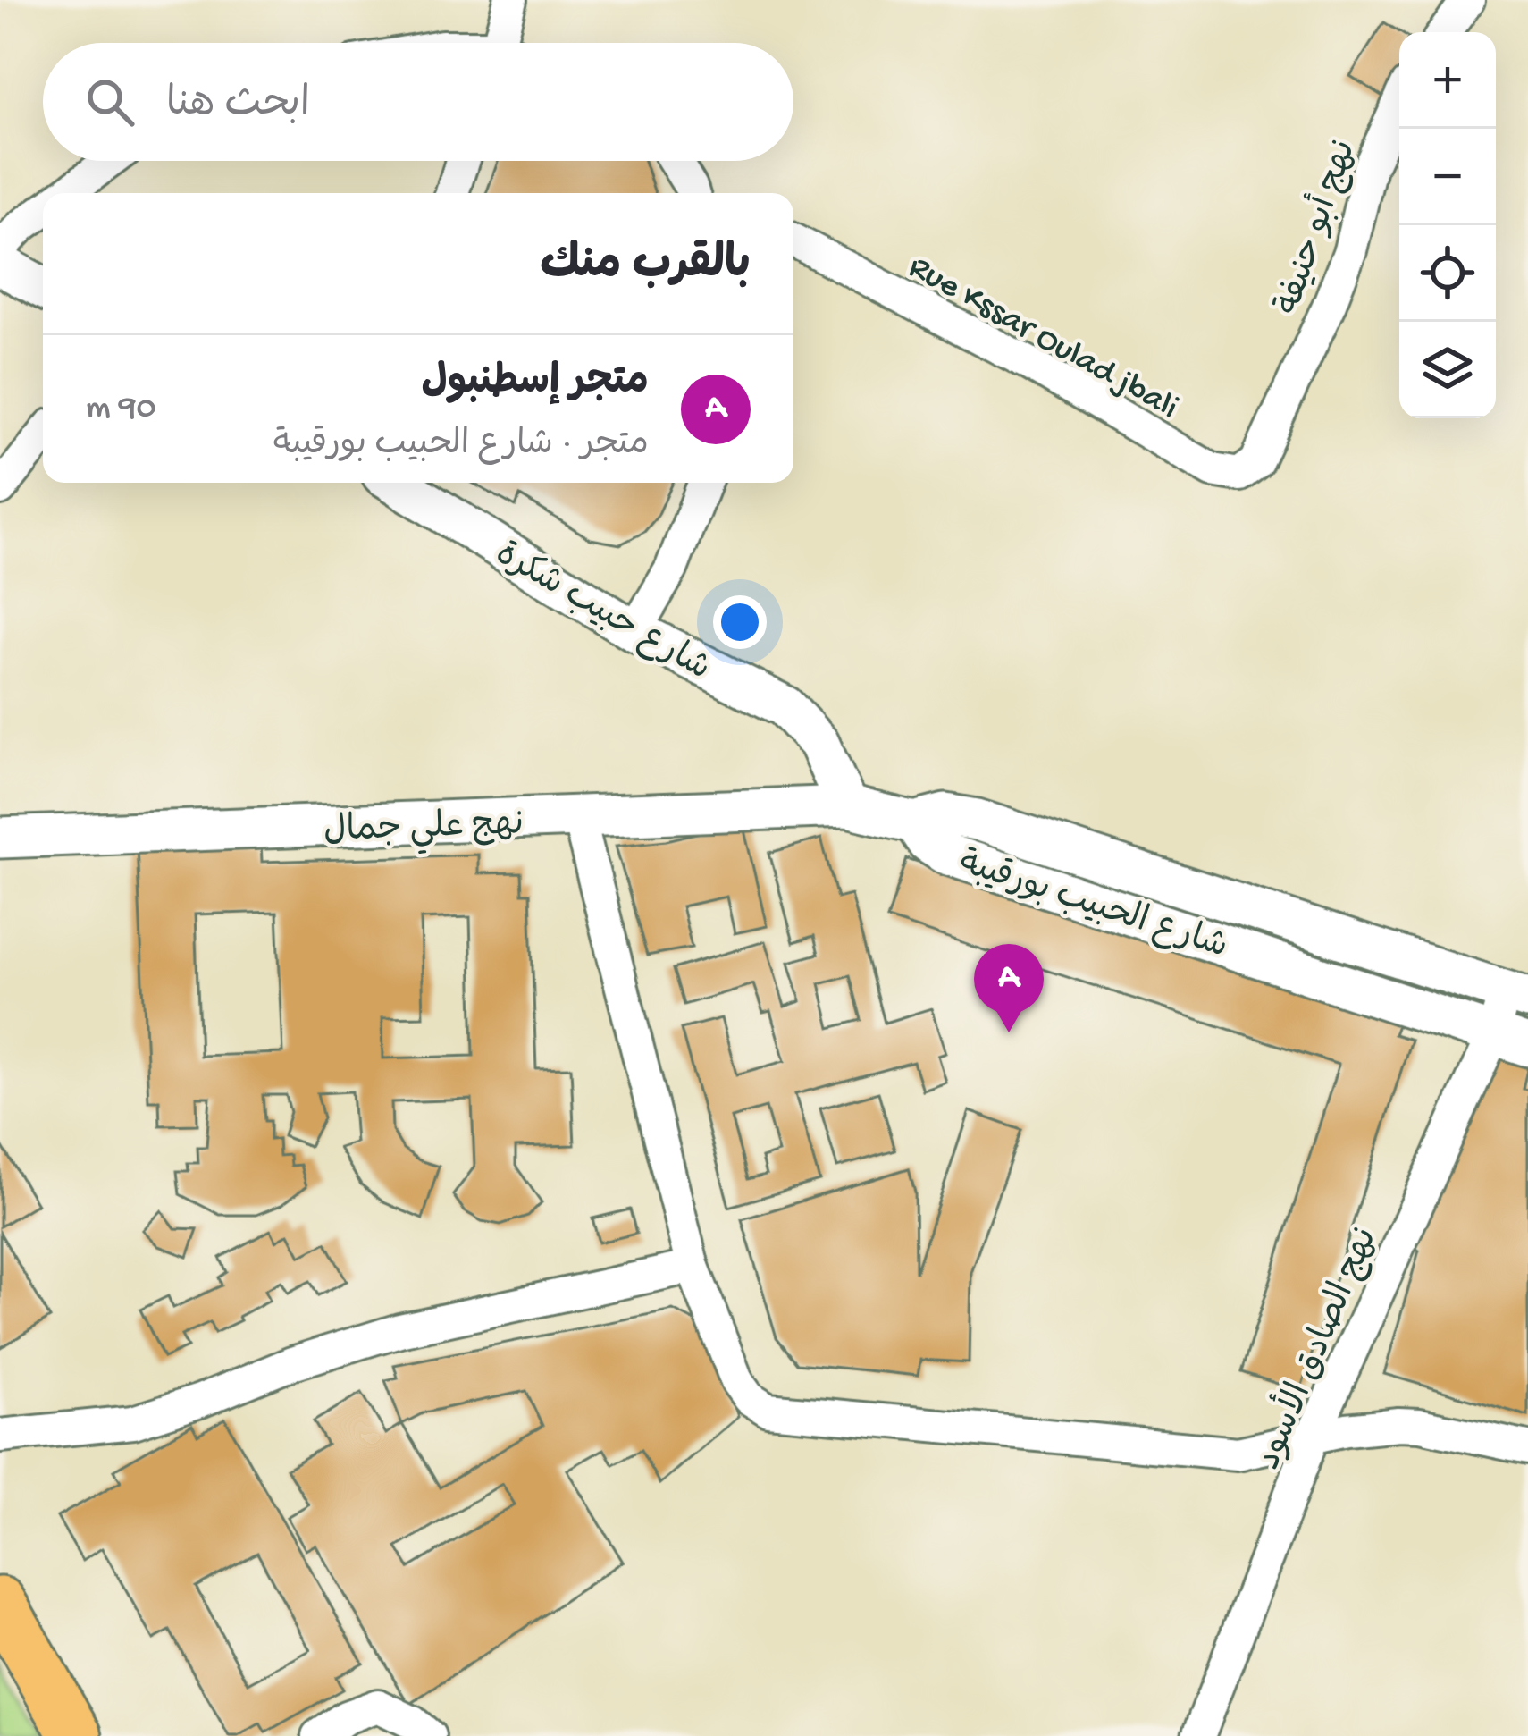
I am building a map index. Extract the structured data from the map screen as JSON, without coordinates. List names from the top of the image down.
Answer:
{
  "streets": {
    "street": [
      "نهج أبو حنيفة",
      "Rue Kssar Oulad jbali",
      "شارع حبيب شكرة",
      "نهج علي جمال",
      "شارع الحبيب بورقيبة",
      "نهج الصادق الأسود"
    ]
  },
  "crossings": [
    ["نهج أبو حنيفة", "Rue Kssar Oulad jbali"],
    ["شارع حبيب شكرة", "نهج علي جمال"],
    ["نهج علي جمال", "شارع الحبيب بورقيبة"],
    ["شارع الحبيب بورقيبة", "نهج الصادق الأسود"]
  ],
  "page": {
    "map_buttons": ["+", "−"],
    "search": "ابحث هنا",
    "heading": "بالقرب منك",
    "list": [
      {
        "mark": "A",
        "name": "متجر إسطنبول",
        "note": "متجر · شارع الحبيب بورقيبة",
        "value": "90 m"
      }
    ],
    "pins": "A"
  }
}
